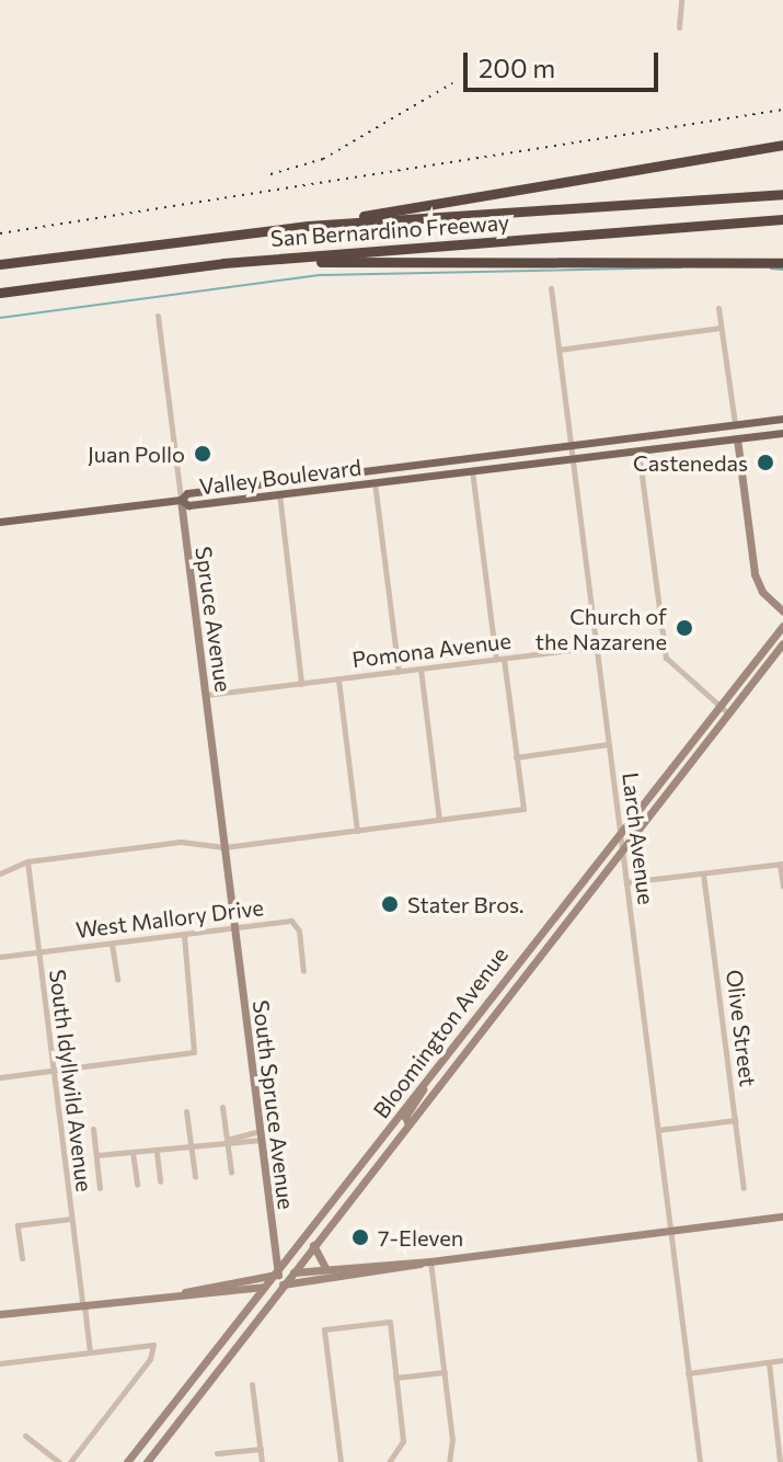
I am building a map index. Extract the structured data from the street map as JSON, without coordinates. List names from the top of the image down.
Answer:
{
  "streets": {
    "highway": ["San Bernardino Freeway"],
    "main road": [
      "Valley Boulevard",
      "Spruce Avenue",
      "Bloomington Avenue",
      "South Spruce Avenue"
    ],
    "street": [
      "Pomona Avenue",
      "Larch Avenue",
      "West Mallory Drive",
      "Olive Street",
      "South Idyllwild Avenue"
    ]
  },
  "crossings": [
    ["Valley Boulevard", "Spruce Avenue"],
    ["Valley Boulevard", "Larch Avenue"],
    ["Spruce Avenue", "Pomona Avenue"],
    ["Spruce Avenue", "West Mallory Drive"],
    ["Spruce Avenue", "South Spruce Avenue"],
    ["Pomona Avenue", "Larch Avenue"],
    ["Larch Avenue", "Bloomington Avenue"],
    ["West Mallory Drive", "South Idyllwild Avenue"],
    ["West Mallory Drive", "South Spruce Avenue"],
    ["Bloomington Avenue", "South Spruce Avenue"]
  ],
  "places": [
    "Juan Pollo",
    "Castenedas",
    "Church of the Nazarene",
    "Stater Bros.",
    "7-Eleven"
  ],
  "scale_bar": "200 m"
}
